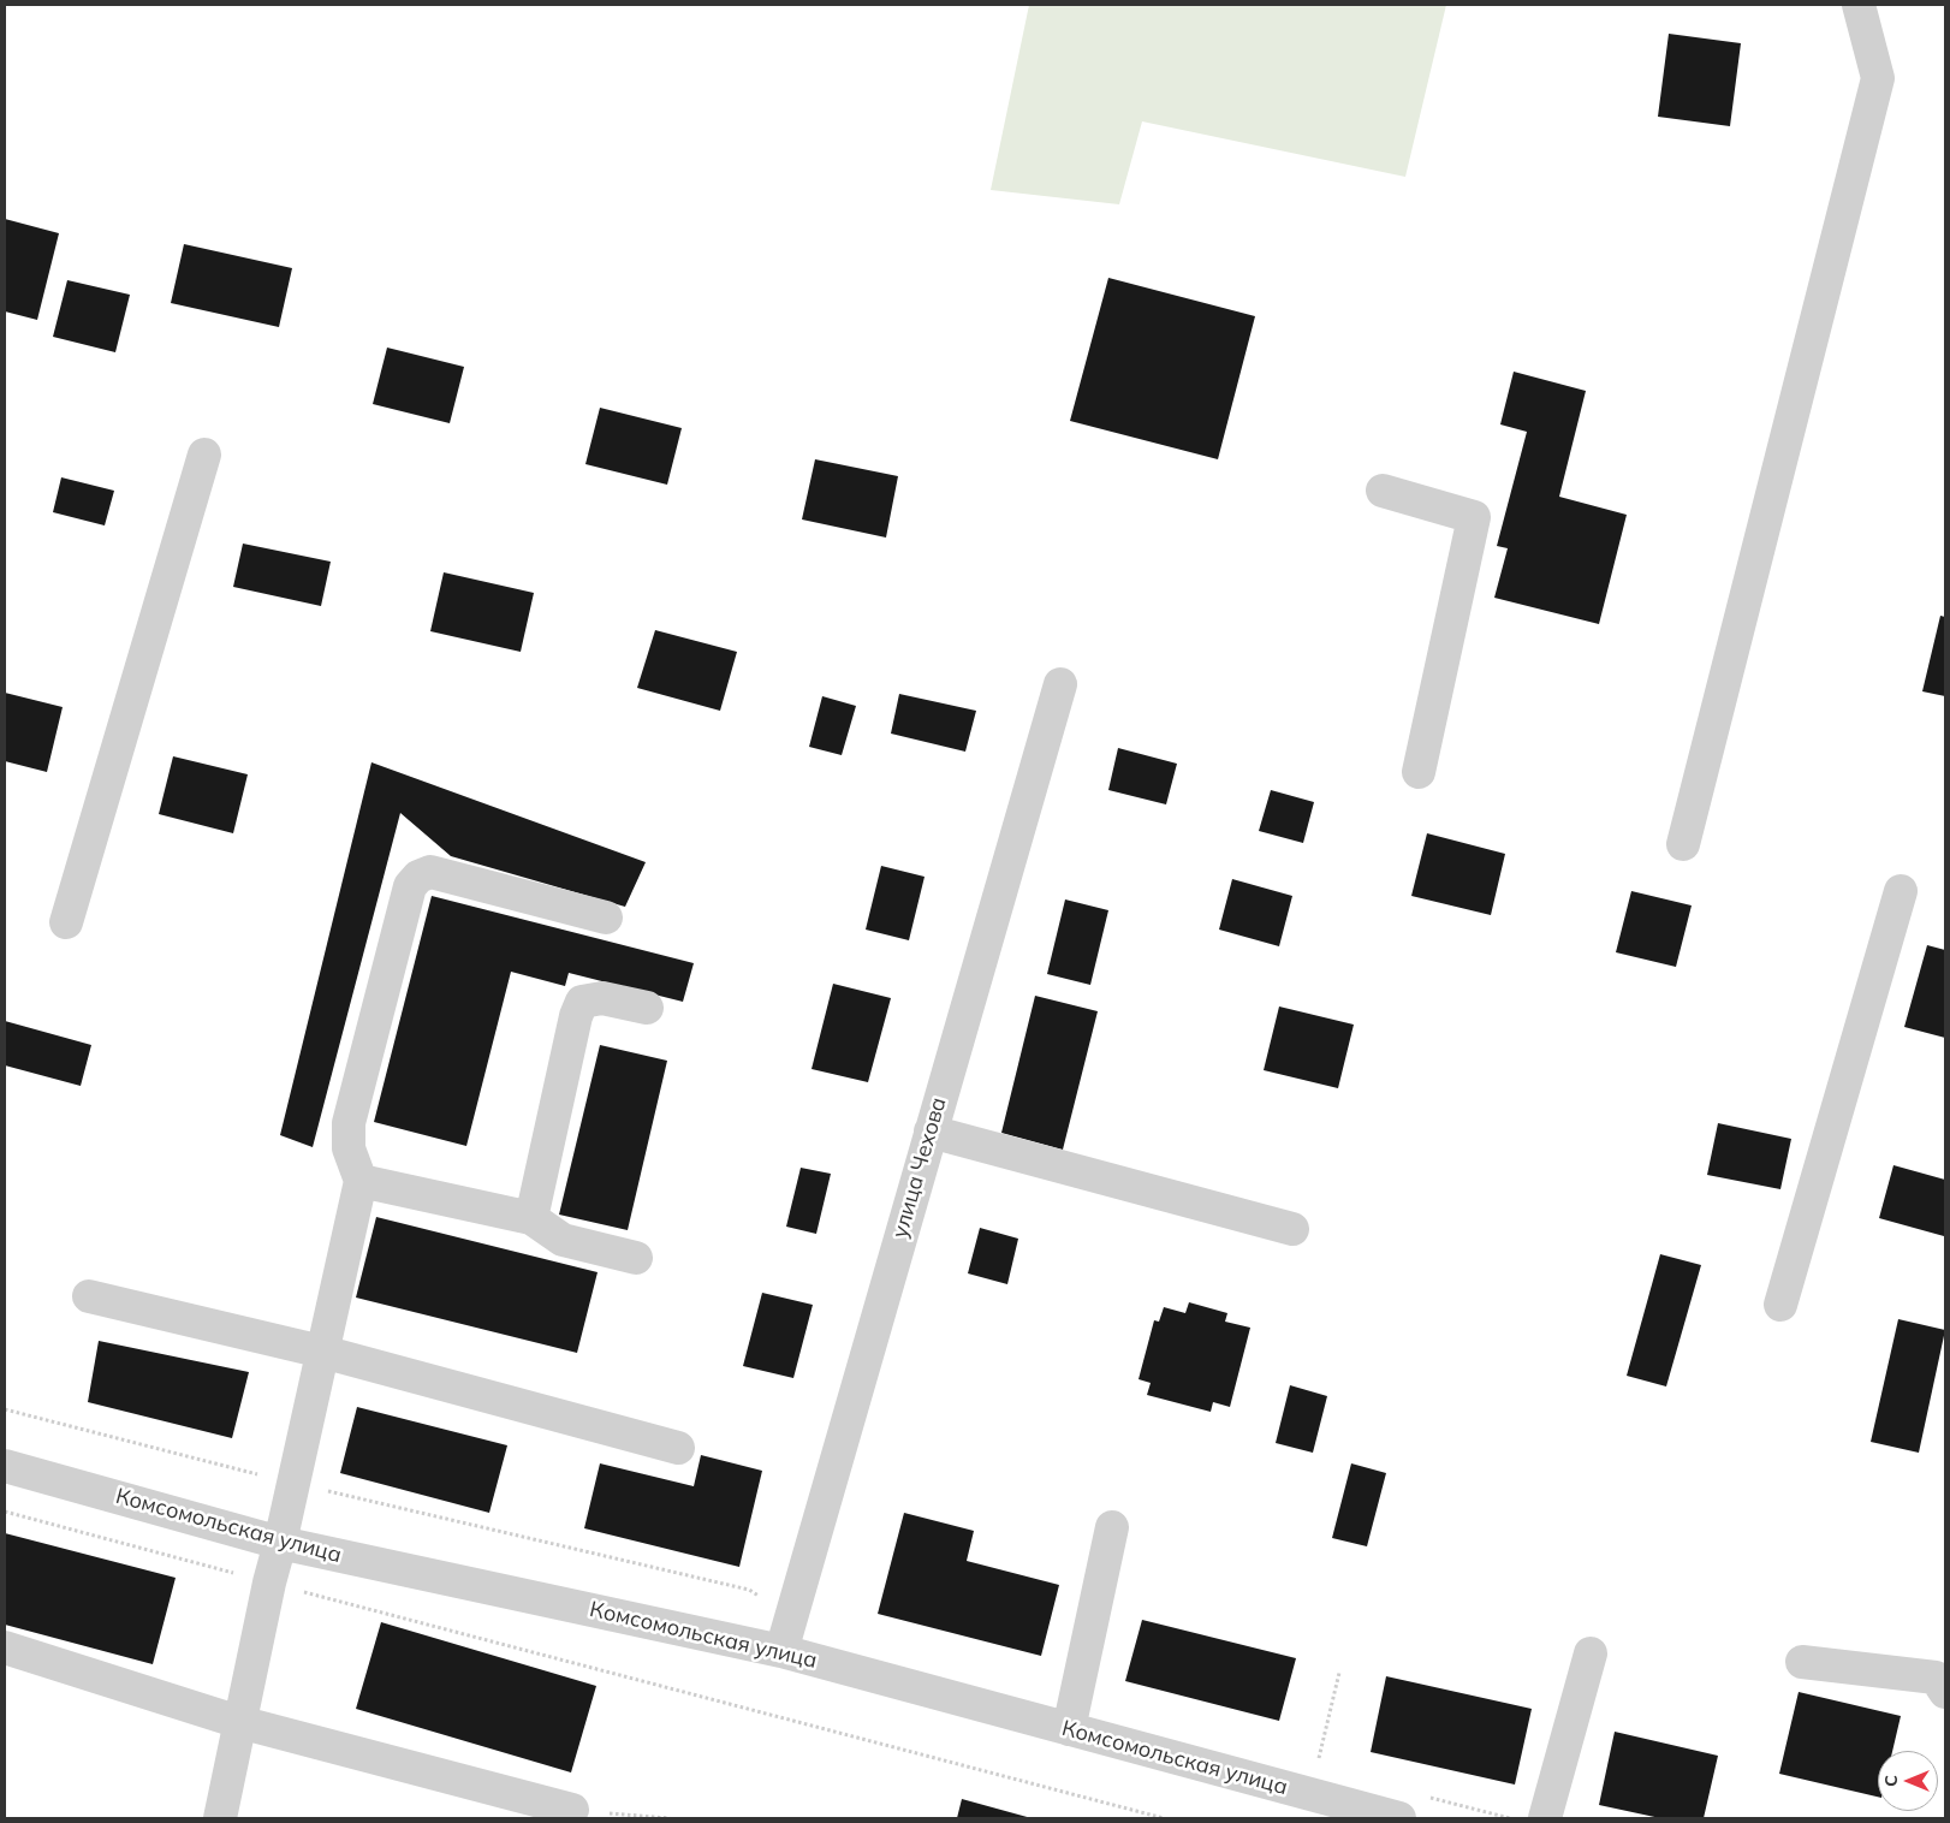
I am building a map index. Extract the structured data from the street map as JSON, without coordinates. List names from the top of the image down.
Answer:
{
  "streets": {
    "street": ["улица Чехова", "Комсомольская улица"]
  },
  "crossings": [
    ["улица Чехова", "Комсомольская улица"]
  ],
  "north": "left"
}
